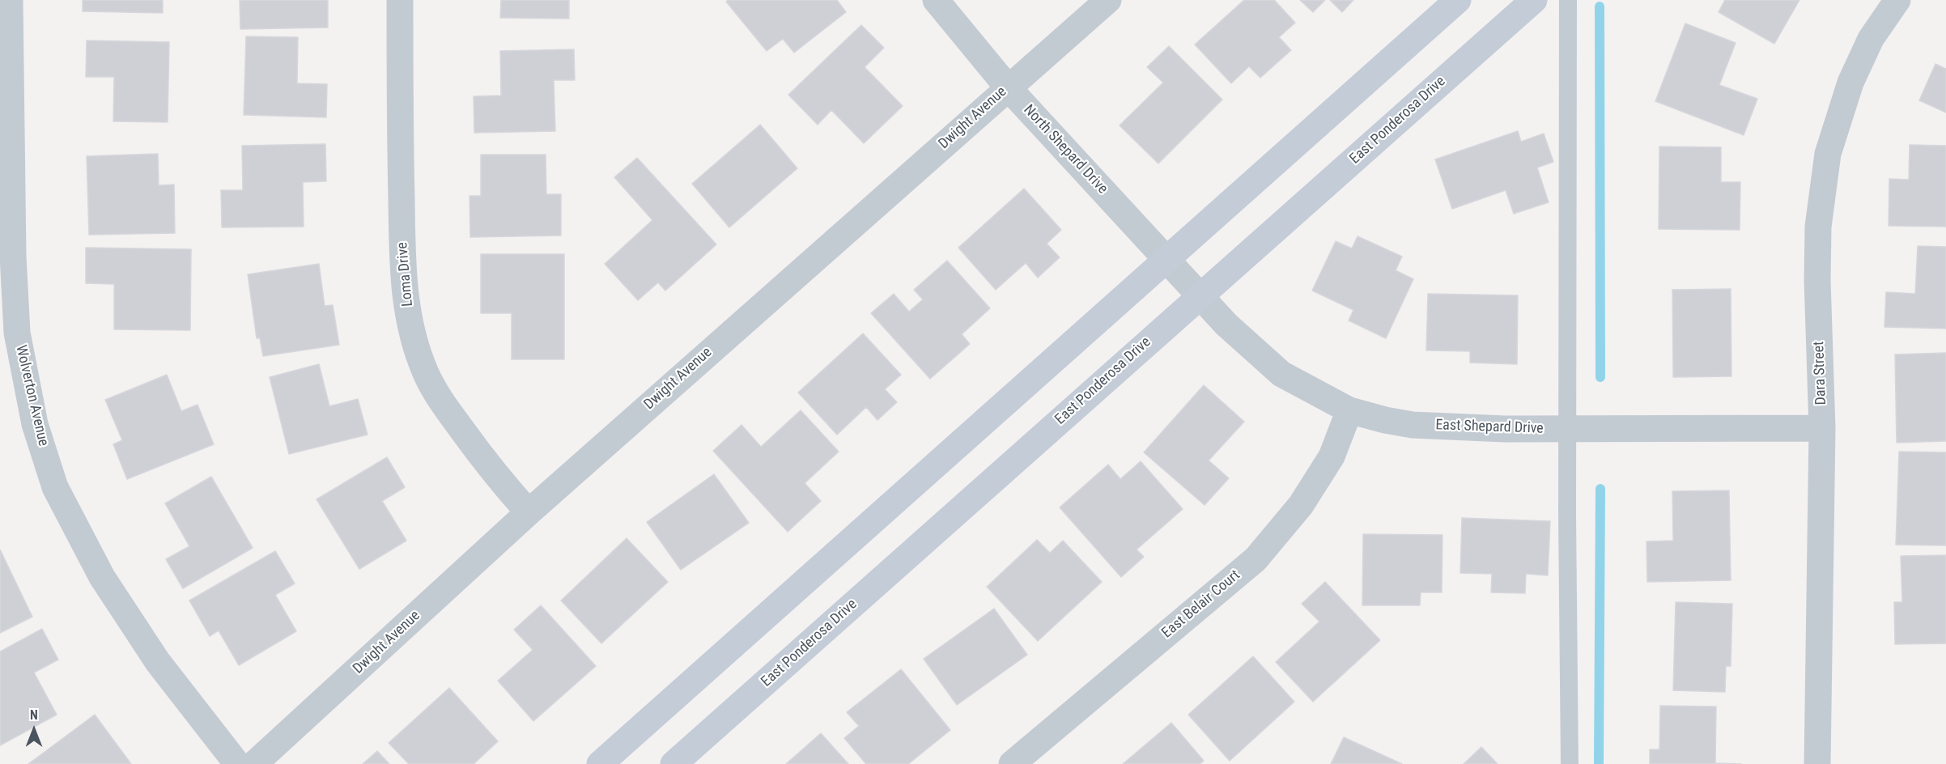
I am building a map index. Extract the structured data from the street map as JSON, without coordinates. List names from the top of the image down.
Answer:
{
  "streets": {
    "main road": ["East Ponderosa Drive"],
    "street": [
      "Dwight Avenue",
      "North Shepard Drive",
      "Loma Drive",
      "Dara Street",
      "Wolverton Avenue",
      "East Shepard Drive",
      "East Belair Court"
    ]
  },
  "crossings": [
    ["Dwight Avenue", "North Shepard Drive"],
    ["Dwight Avenue", "Loma Drive"],
    ["East Ponderosa Drive", "North Shepard Drive"],
    ["East Ponderosa Drive", "East Shepard Drive"],
    ["North Shepard Drive", "East Shepard Drive"],
    ["Dara Street", "East Shepard Drive"],
    ["East Shepard Drive", "East Belair Court"]
  ],
  "north": "top"
}
